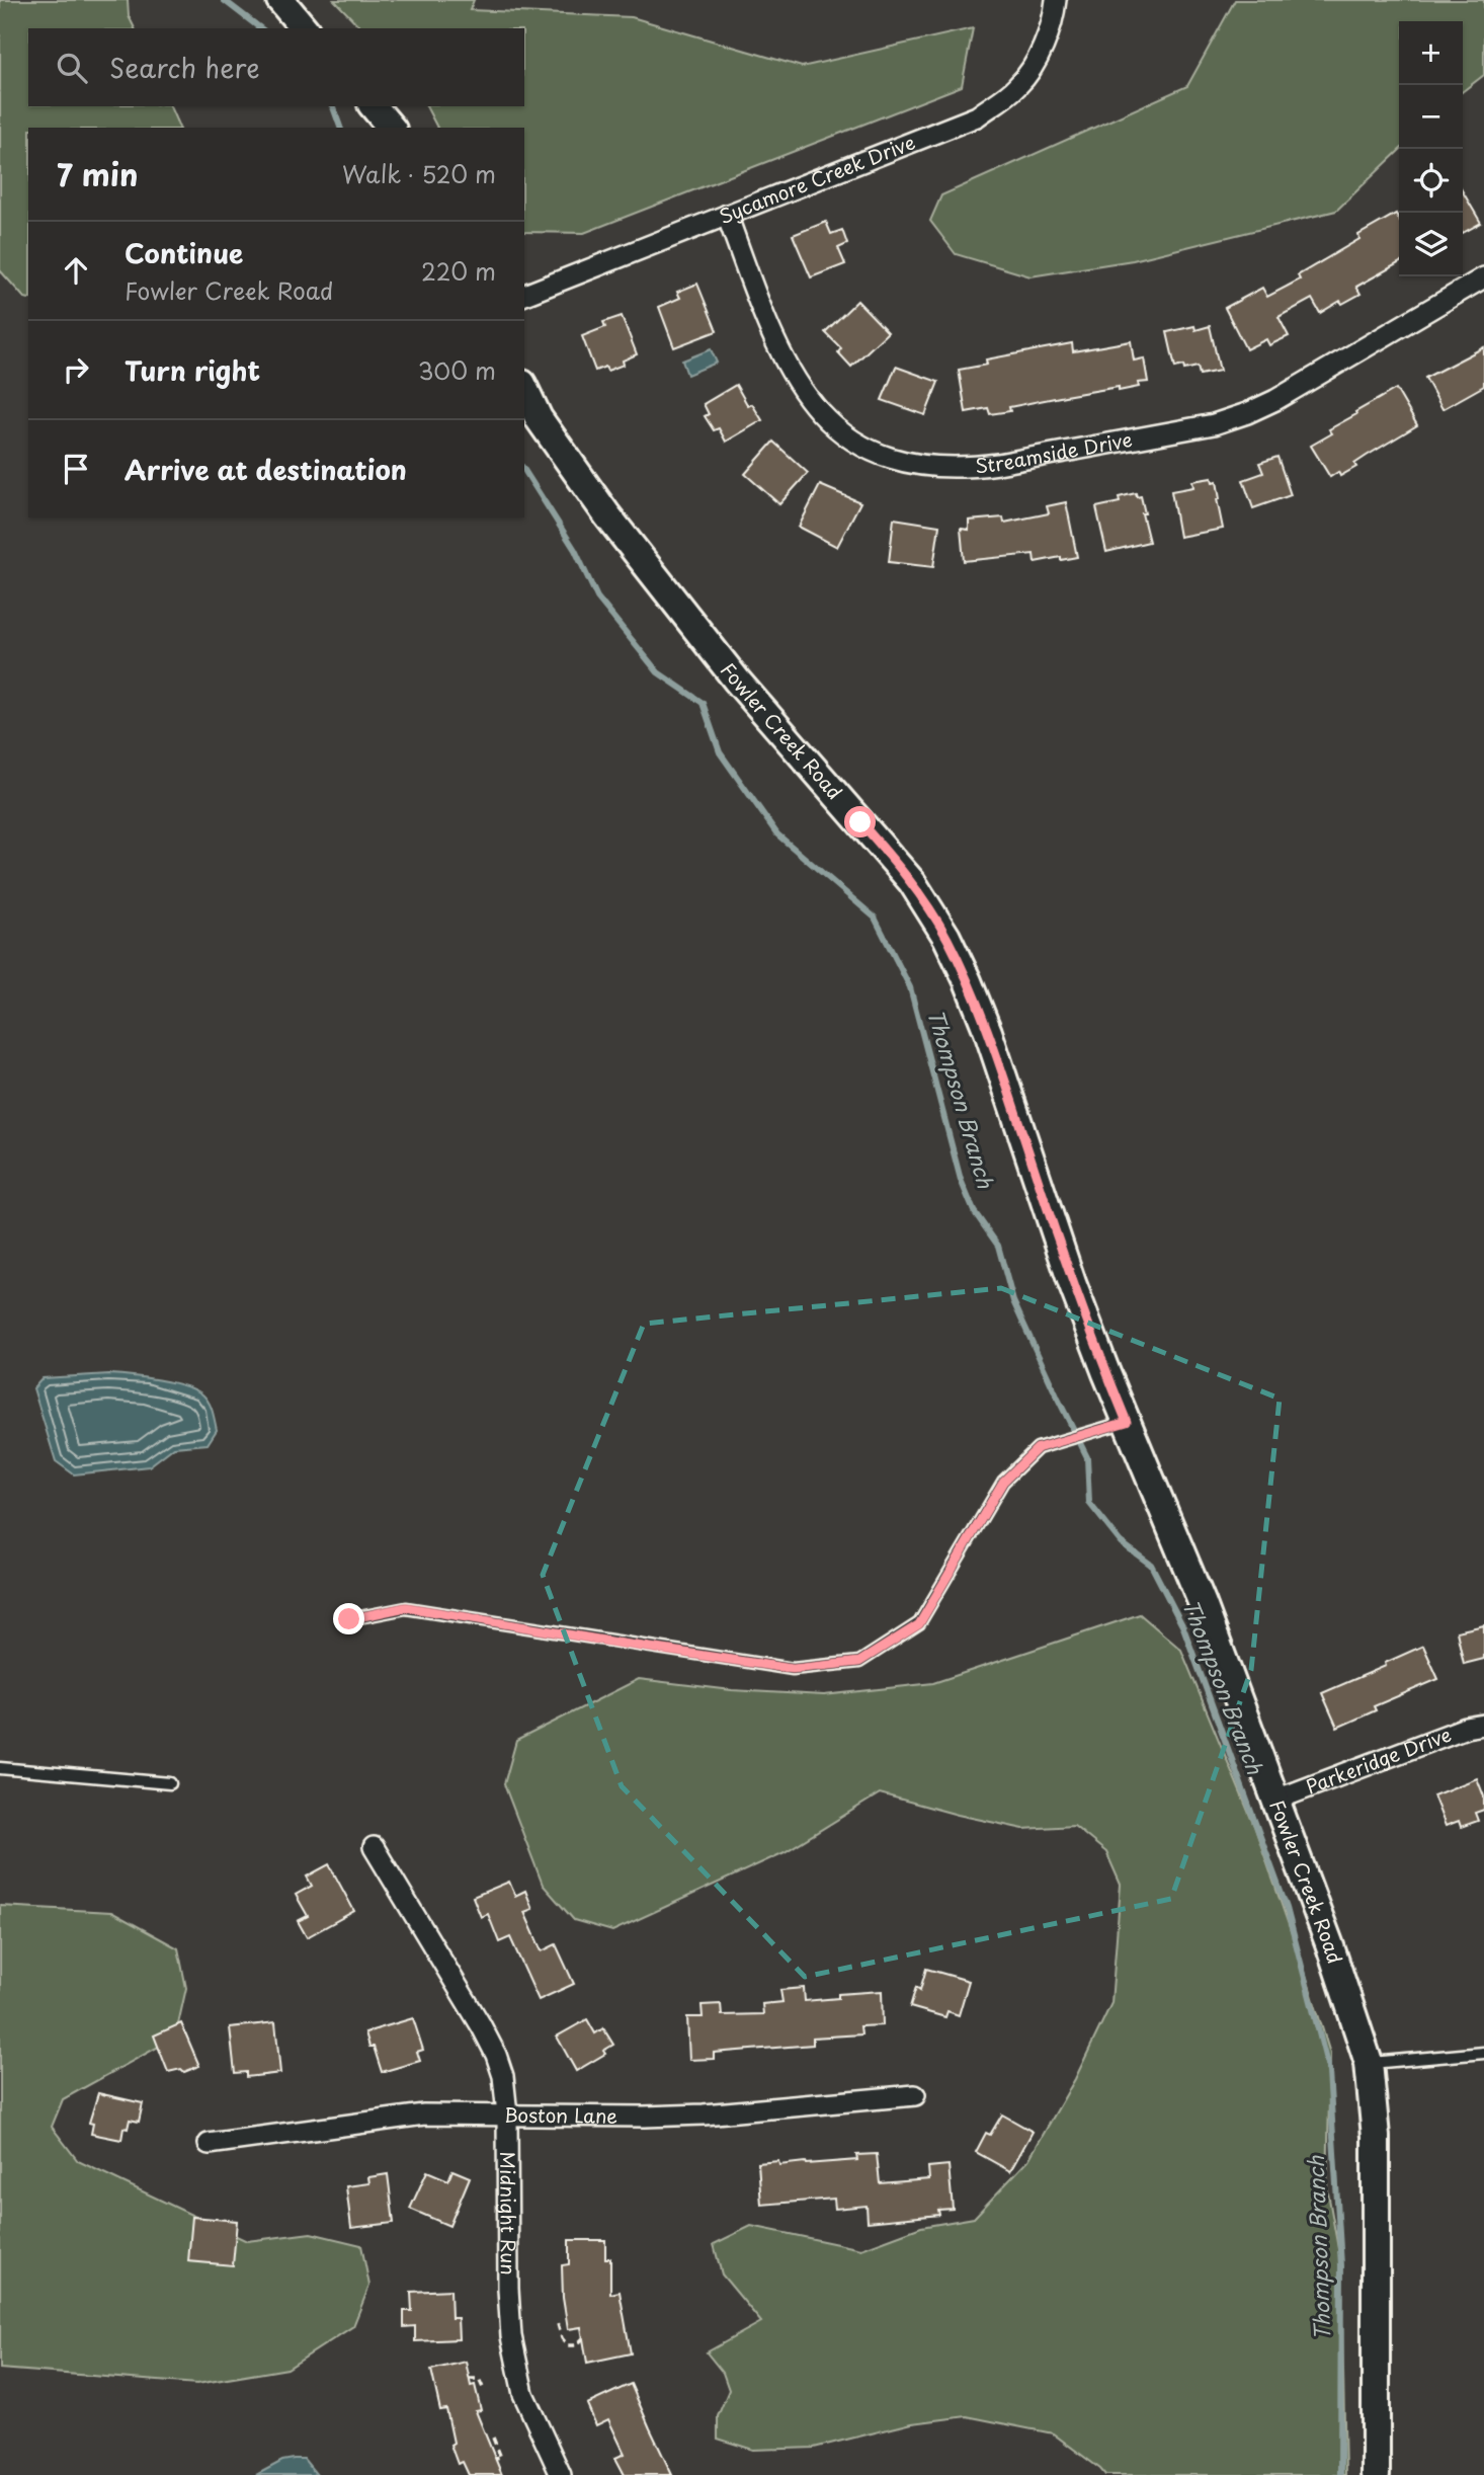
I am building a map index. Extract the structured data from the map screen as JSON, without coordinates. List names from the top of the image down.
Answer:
{
  "streets": {
    "main road": ["Fowler Creek Road"],
    "street": [
      "Sycamore Creek Drive",
      "Streamside Drive",
      "Parkeridge Drive",
      "Boston Lane",
      "Midnight Run"
    ]
  },
  "crossings": [
    ["Sycamore Creek Drive", "Streamside Drive"],
    ["Fowler Creek Road", "Parkeridge Drive"],
    ["Boston Lane", "Midnight Run"]
  ],
  "water": ["Thompson Branch"],
  "page": {
    "map_buttons": ["+", "−"],
    "search": "Search here",
    "heading": ["7 min", "Walk · 520 m"],
    "list": [
      ["Continue", "Fowler Creek Road", "220 m"],
      ["Turn right", "300 m"],
      "Arrive at destination"
    ]
  }
}
